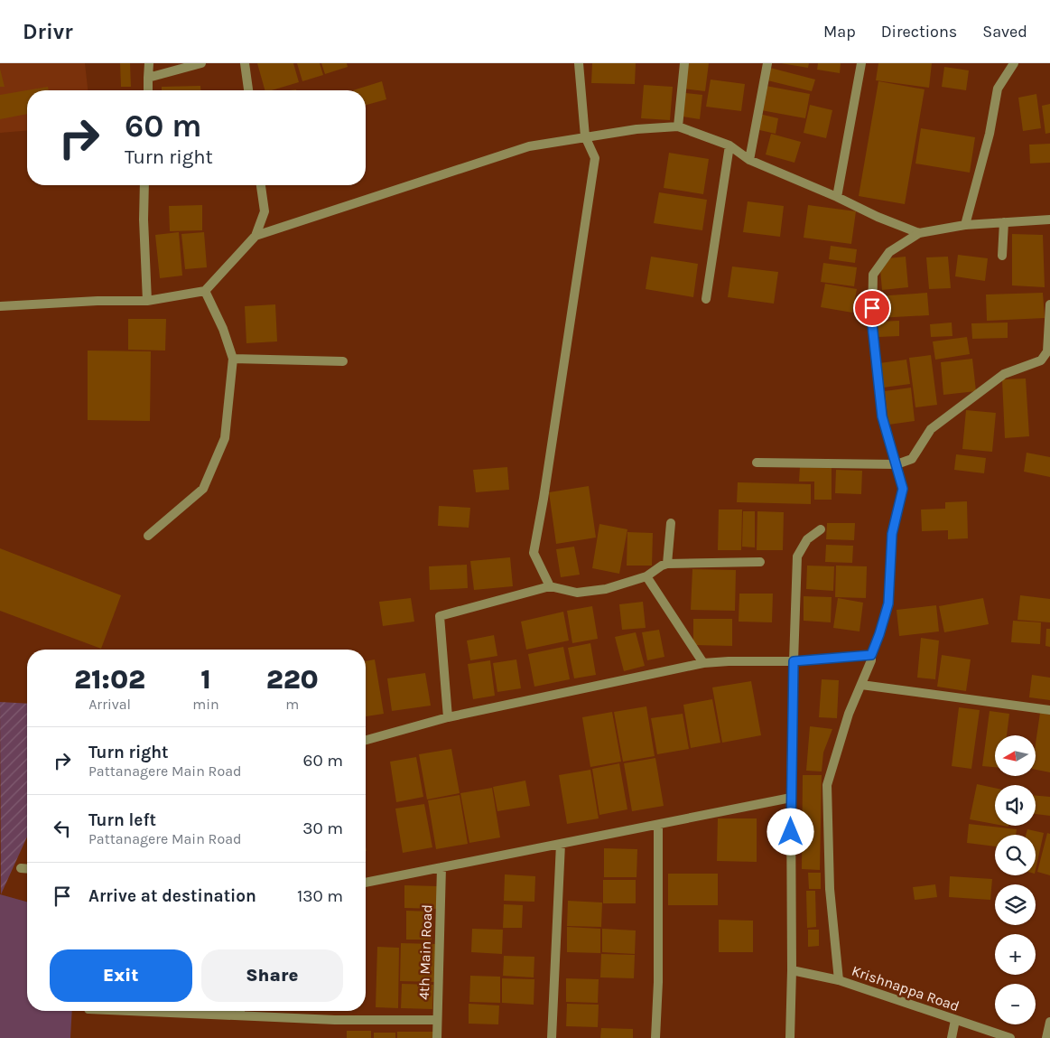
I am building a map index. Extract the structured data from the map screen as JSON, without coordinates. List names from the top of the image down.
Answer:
{
  "streets": {
    "street": ["4th Main Road", "Krishnappa Road"]
  },
  "north": "left",
  "page": {
    "header": "Drivr",
    "nav": ["Map", "Directions", "Saved"],
    "turn": ["60 m", "Turn right"],
    "eta": [
      "21:02",
      "Arrival",
      "1",
      "min",
      "220",
      "m"
    ],
    "list": [
      {
        "name": "Turn right",
        "note": "Pattanagere Main Road",
        "value": "60 m"
      },
      {
        "name": "Turn left",
        "note": "Pattanagere Main Road",
        "value": "30 m"
      },
      {
        "name": "Arrive at destination",
        "value": "130 m"
      }
    ],
    "map_buttons": ["+", "−"],
    "buttons": ["Exit", "Share"]
  }
}
